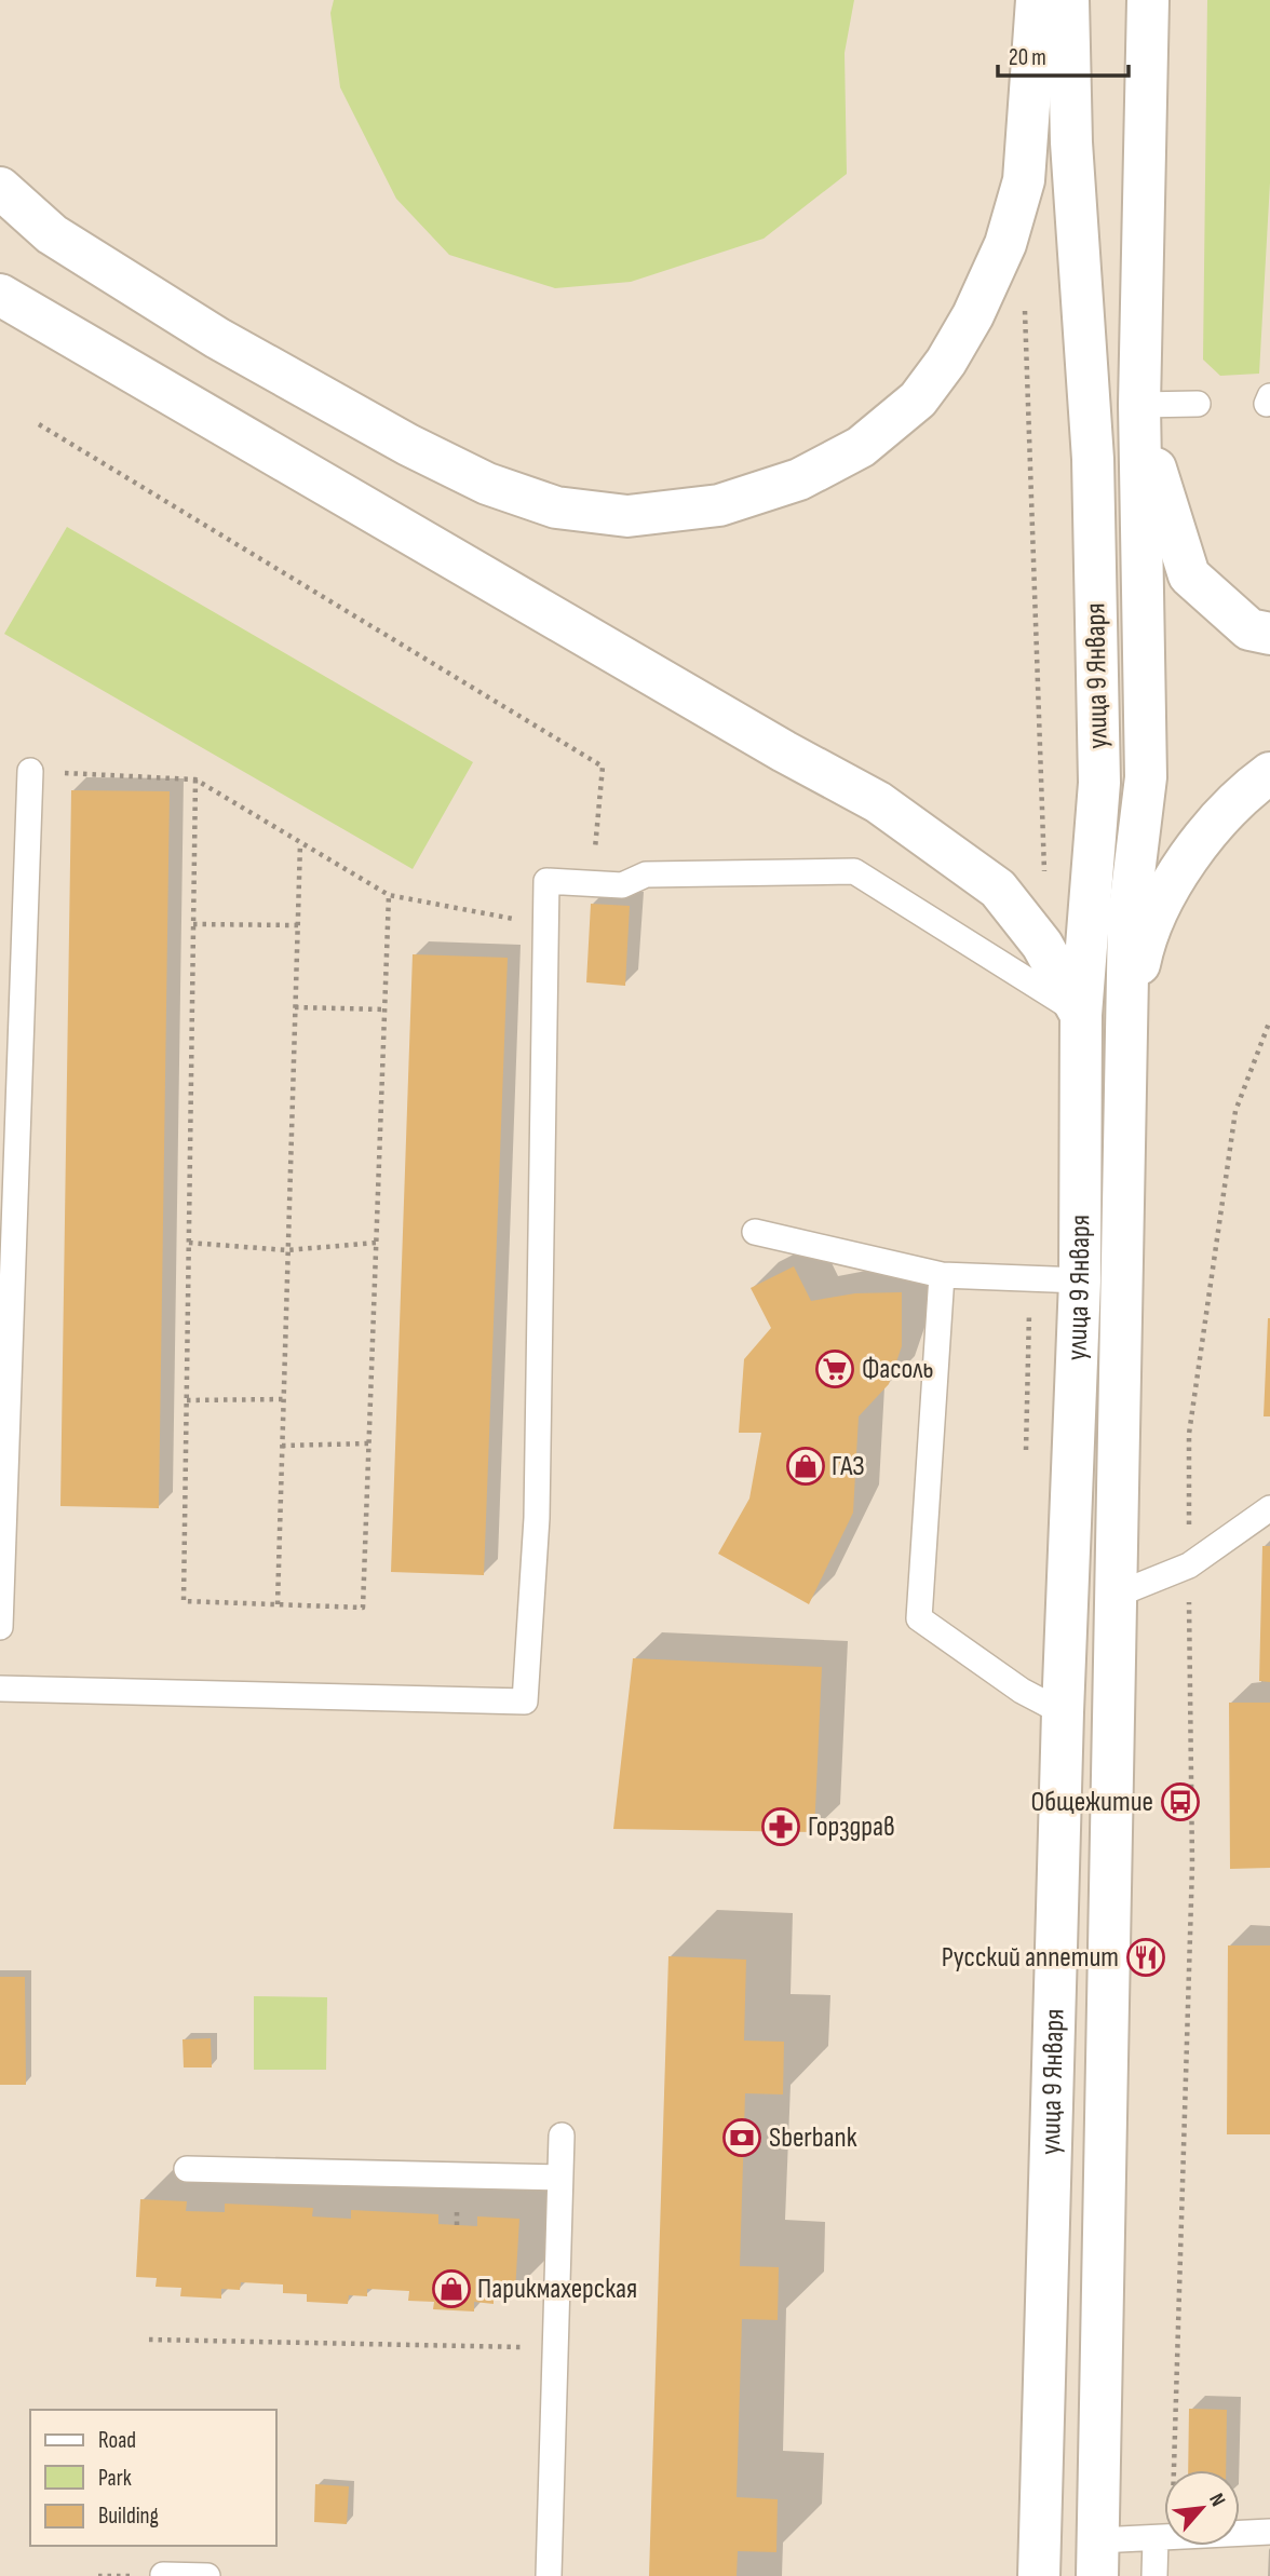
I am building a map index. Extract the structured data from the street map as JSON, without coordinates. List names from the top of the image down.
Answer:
{
  "streets": {
    "main road": ["улица 9 Января"]
  },
  "places": {
    "supermarket": ["Фасоль"],
    "shop": ["ГАЗ", "Парикмахерская"],
    "bus stop": ["Общежитие"],
    "pharmacy": ["Горздрав"],
    "restaurant": ["Русский аппетит"],
    "bank": ["Sberbank"]
  },
  "legend": ["Road", "Park", "Building"],
  "scale_bar": "20 m",
  "north": "top right"
}
